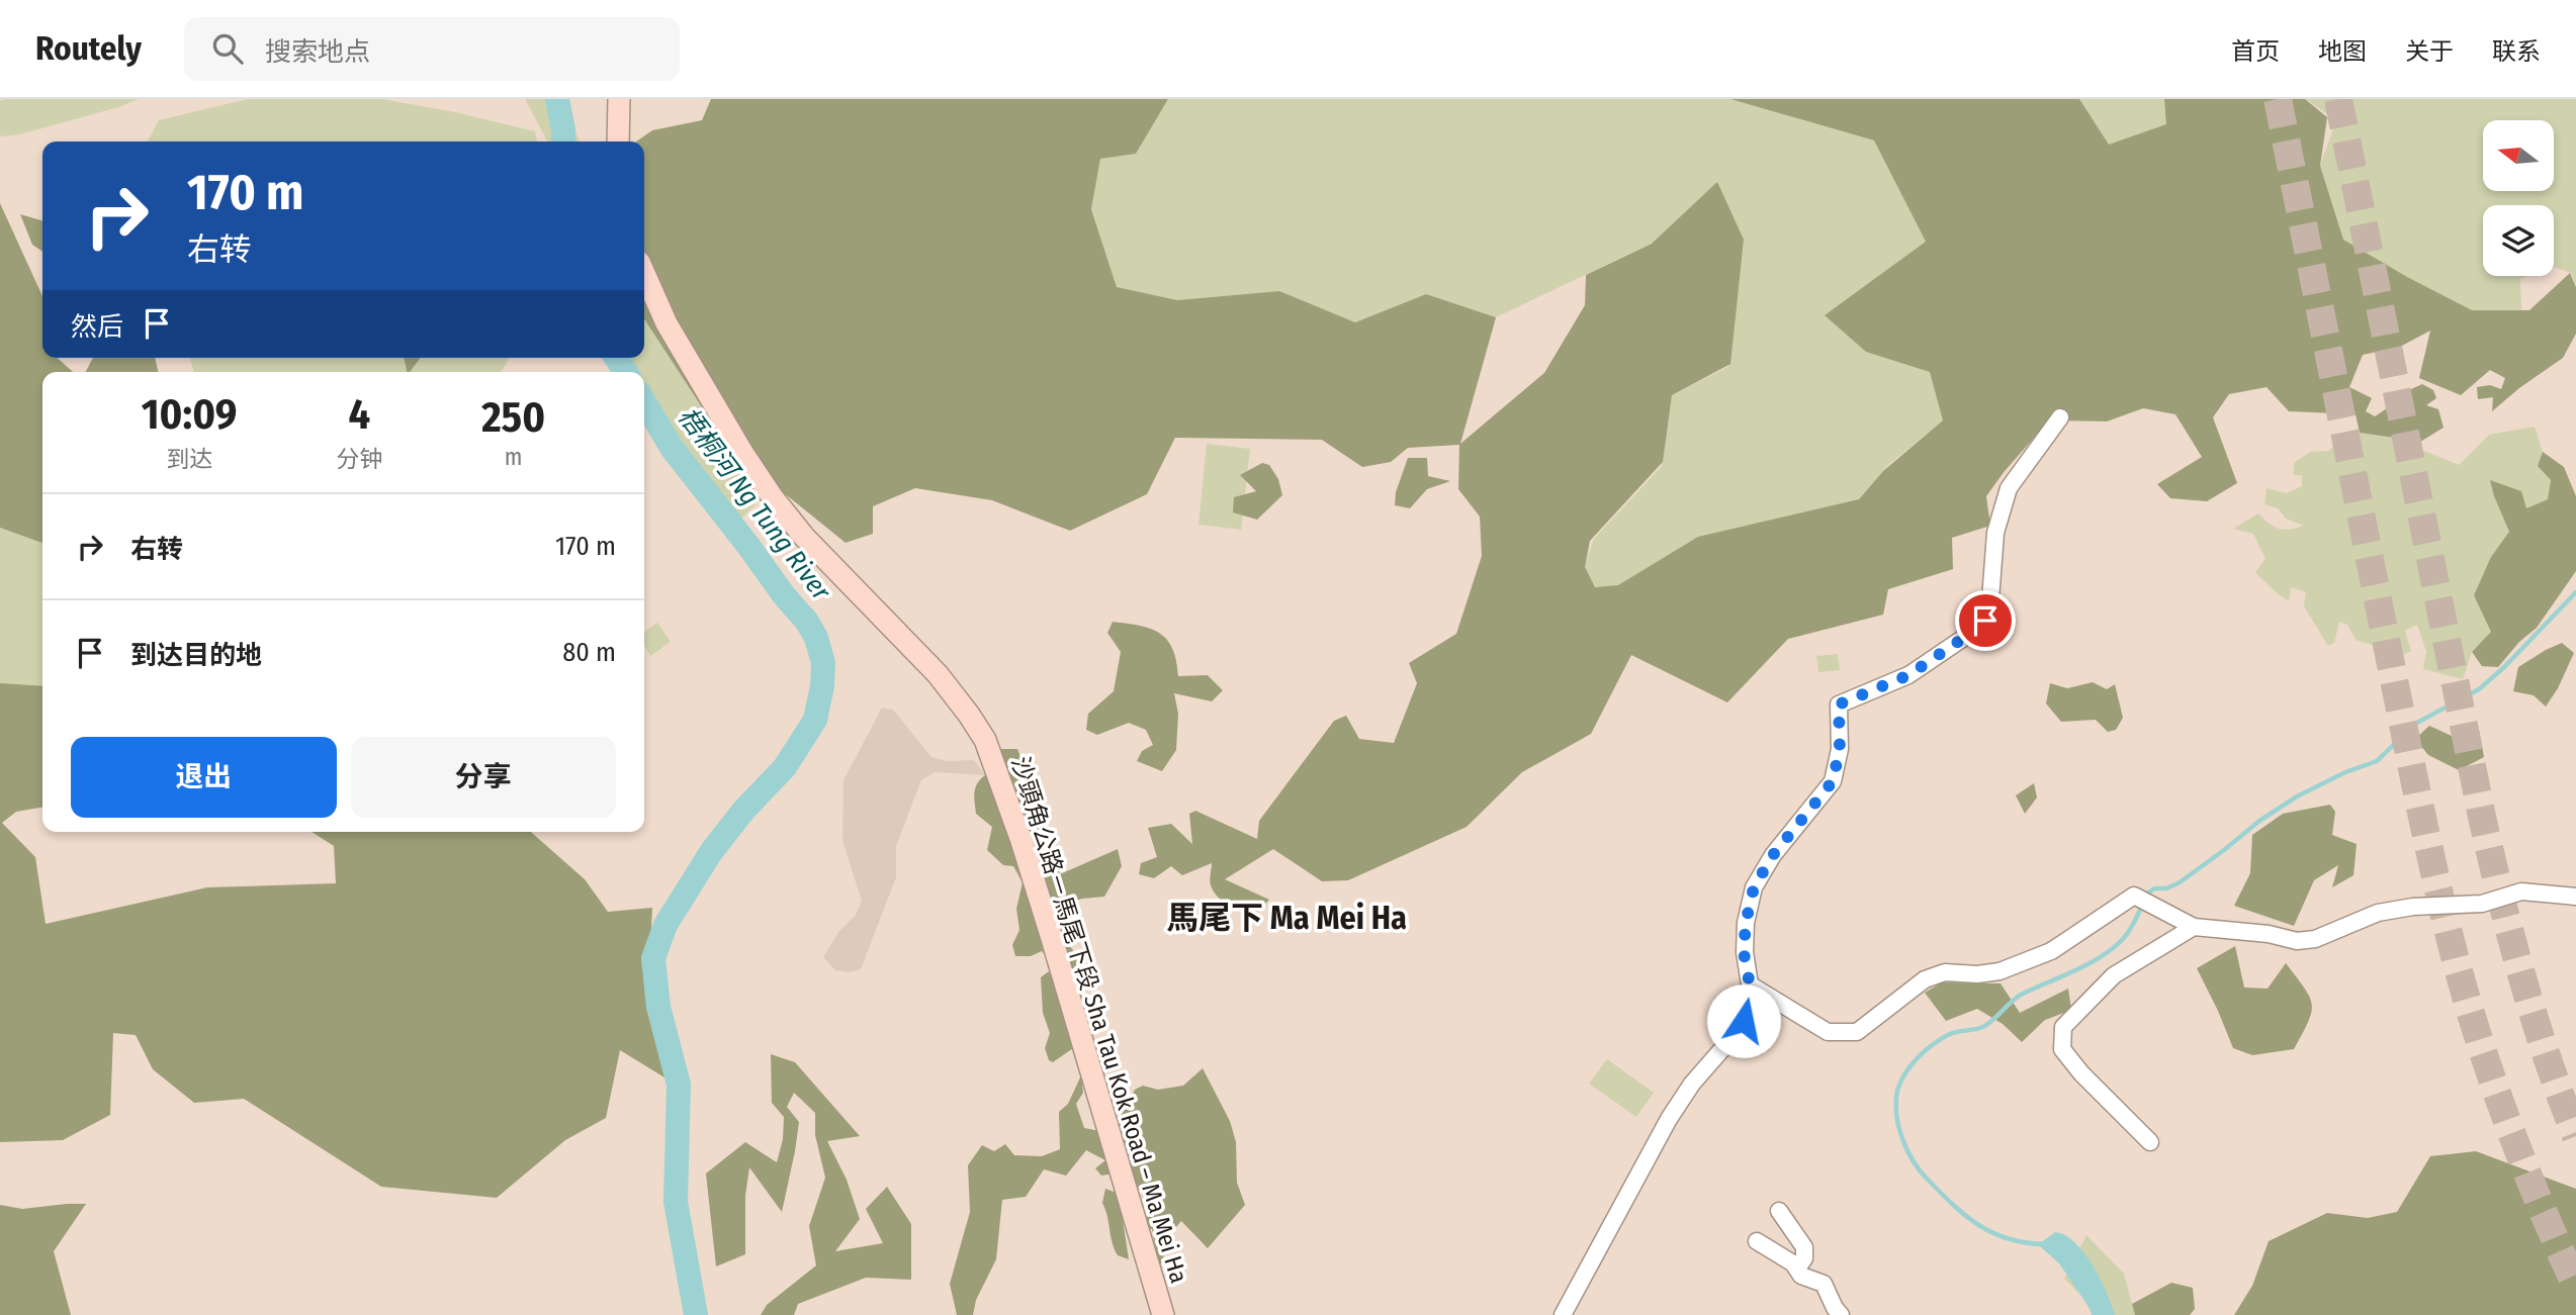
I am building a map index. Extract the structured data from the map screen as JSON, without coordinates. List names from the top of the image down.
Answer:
{
  "streets": {
    "main road": ["沙頭角公路－馬尾下段 Sha Tau Kok Road – Ma Mei Ha"]
  },
  "districts": ["馬尾下 Ma Mei Ha"],
  "water": ["梧桐河 Ng Tung River"],
  "north": "left",
  "page": {
    "header": "Routely",
    "search": "搜索地点",
    "nav": [
      "首页",
      "地图",
      "关于",
      "联系"
    ],
    "turn": ["170 m", "右转"],
    "then": "然后",
    "eta": [
      "10:09",
      "到达",
      "4",
      "分钟",
      "250",
      "m"
    ],
    "list": [
      {
        "name": "右转",
        "value": "170 m"
      },
      {
        "name": "到达目的地",
        "value": "80 m"
      }
    ],
    "buttons": ["退出", "分享"]
  }
}
